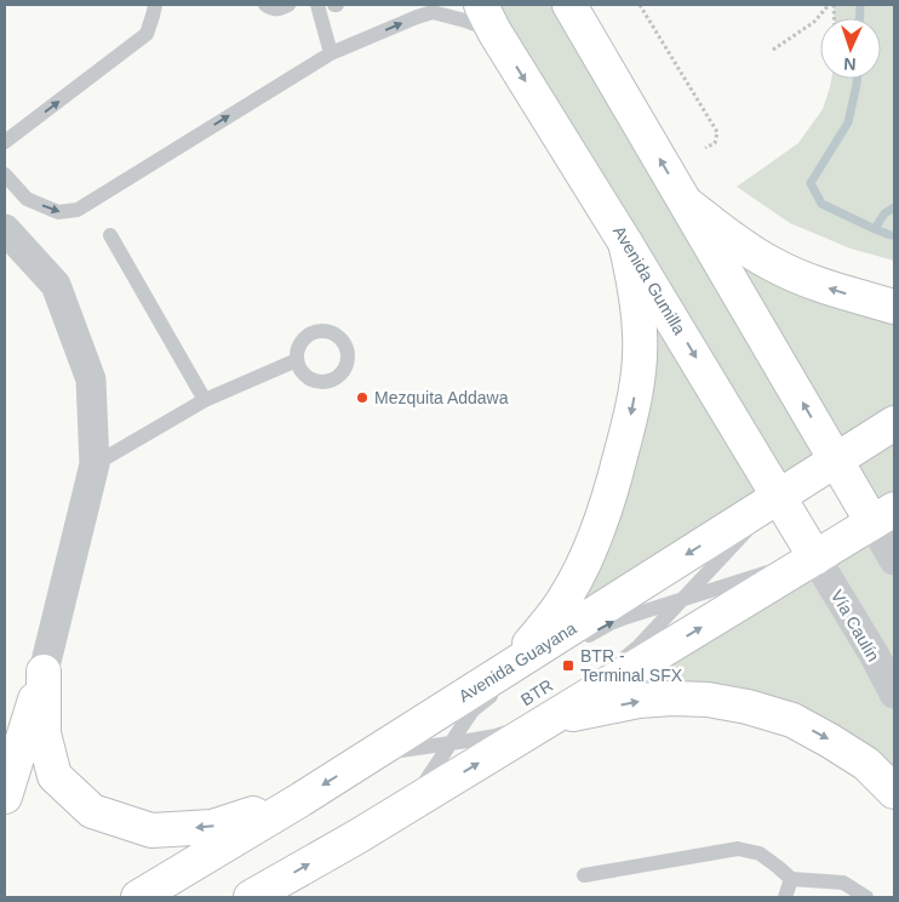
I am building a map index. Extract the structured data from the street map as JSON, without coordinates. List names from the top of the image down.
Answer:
{
  "streets": {
    "main road": ["Avenida Gumilla", "Avenida Guayana"],
    "street": ["Vía Caulín"],
    "lane": ["BTR"]
  },
  "crossings": [
    ["Avenida Gumilla", "Vía Caulín"],
    ["Avenida Gumilla", "Avenida Guayana"],
    ["Avenida Gumilla", "BTR"],
    ["Vía Caulín", "BTR"],
    ["Avenida Guayana", "BTR"]
  ],
  "places": {
    "other": ["Mezquita Addawa"],
    "transit": ["BTR - Terminal SFX"]
  },
  "north": "bottom"
}
